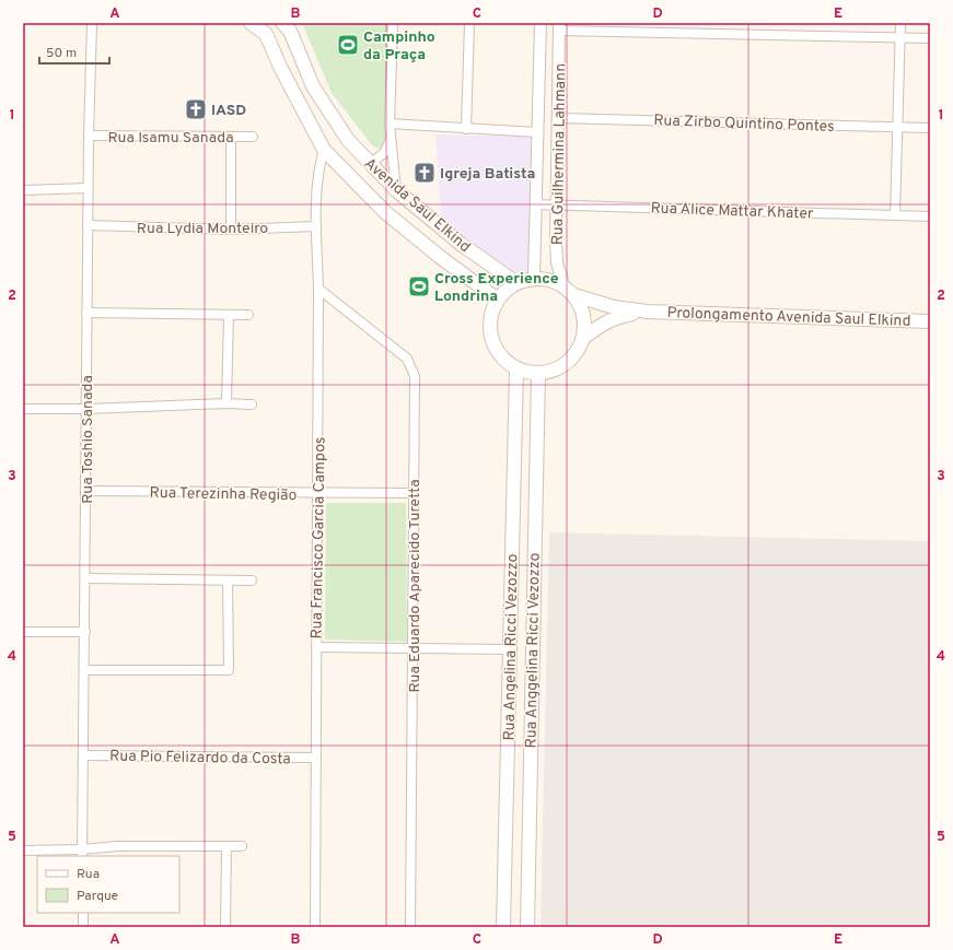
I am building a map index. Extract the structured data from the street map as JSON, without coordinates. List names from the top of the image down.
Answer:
{
  "streets": {
    "main road": [
      "Avenida Saul Elkind",
      "Prolongamento Avenida Saul Elkind",
      "Rua Angelina Ricci Vezozzo",
      "Rua Anggelina Ricci Vezozzo"
    ],
    "street": [
      "Rua Zirbo Quintino Pontes",
      "Rua Isamu Sanada",
      "Rua Guilhermina Lahmann",
      "Rua Alice Mattar Khater",
      "Rua Lydia Monteiro",
      "Rua Toshio Sanada",
      "Rua Terezinha Região",
      "Rua Francisco Garcia Campos",
      "Rua Eduardo Aparecido Turetta",
      "Rua Pio Felizardo da Costa"
    ]
  },
  "crossings": [
    ["Rua Zirbo Quintino Pontes", "Rua Guilhermina Lahmann"],
    ["Rua Isamu Sanada", "Rua Toshio Sanada"],
    ["Rua Guilhermina Lahmann", "Avenida Saul Elkind"],
    ["Rua Guilhermina Lahmann", "Rua Alice Mattar Khater"],
    ["Rua Guilhermina Lahmann", "Prolongamento Avenida Saul Elkind"],
    ["Rua Guilhermina Lahmann", "Rua Angelina Ricci Vezozzo"],
    ["Rua Guilhermina Lahmann", "Rua Anggelina Ricci Vezozzo"],
    ["Avenida Saul Elkind", "Prolongamento Avenida Saul Elkind"],
    ["Avenida Saul Elkind", "Rua Francisco Garcia Campos"],
    ["Avenida Saul Elkind", "Rua Angelina Ricci Vezozzo"],
    ["Avenida Saul Elkind", "Rua Anggelina Ricci Vezozzo"],
    ["Rua Lydia Monteiro", "Rua Toshio Sanada"],
    ["Rua Lydia Monteiro", "Rua Francisco Garcia Campos"],
    ["Prolongamento Avenida Saul Elkind", "Rua Angelina Ricci Vezozzo"],
    ["Prolongamento Avenida Saul Elkind", "Rua Anggelina Ricci Vezozzo"],
    ["Rua Toshio Sanada", "Rua Terezinha Região"],
    ["Rua Toshio Sanada", "Rua Pio Felizardo da Costa"],
    ["Rua Terezinha Região", "Rua Francisco Garcia Campos"],
    ["Rua Terezinha Região", "Rua Eduardo Aparecido Turetta"],
    ["Rua Francisco Garcia Campos", "Rua Eduardo Aparecido Turetta"],
    ["Rua Francisco Garcia Campos", "Rua Pio Felizardo da Costa"],
    ["Rua Angelina Ricci Vezozzo", "Rua Anggelina Ricci Vezozzo"]
  ],
  "places": {
    "sports": ["Campinho da Praça", "Cross Experience Londrina"],
    "church": ["IASD", "Igreja Batista"]
  },
  "legend": ["Rua", "Parque"],
  "scale_bar": "50 m",
  "grid": {
    "columns": [
      "A",
      "B",
      "C",
      "D",
      "E"
    ],
    "rows": [
      "1",
      "2",
      "3",
      "4",
      "5"
    ]
  }
}
